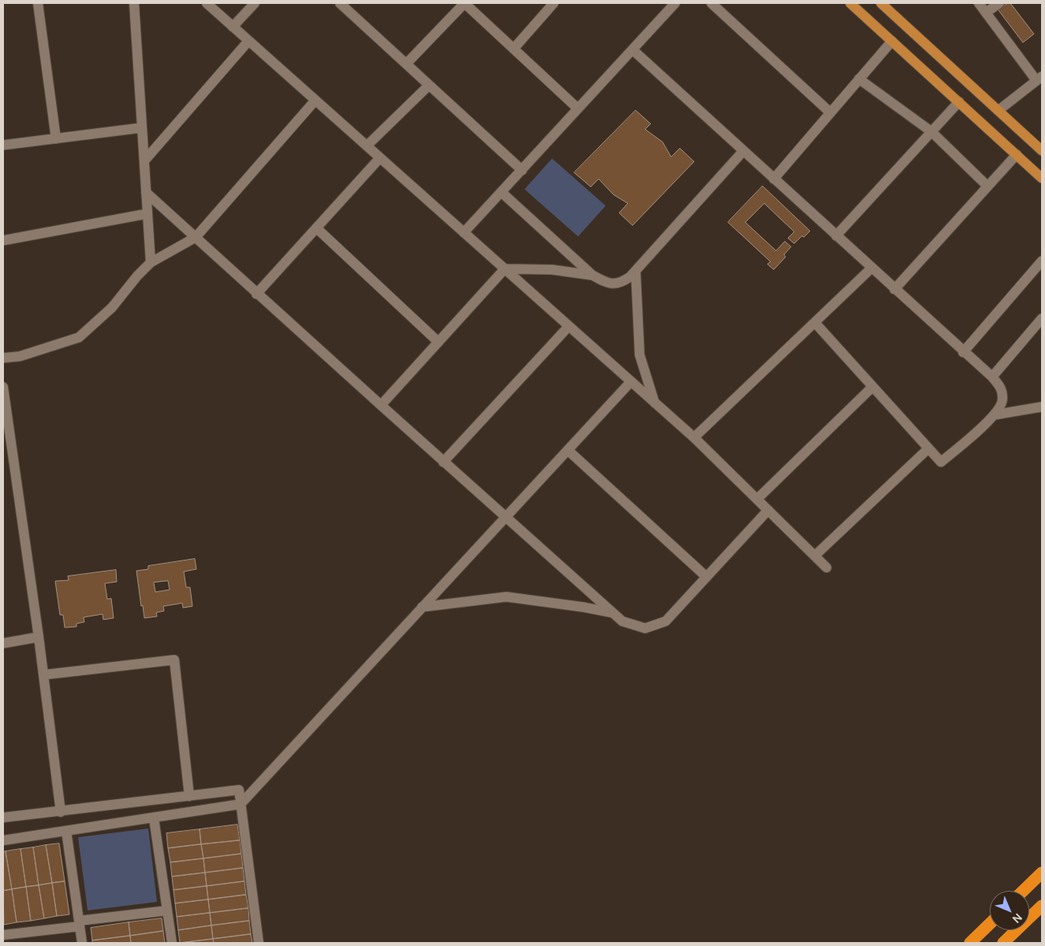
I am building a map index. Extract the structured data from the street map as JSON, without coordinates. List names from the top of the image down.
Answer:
{
  "north": "bottom right"
}
